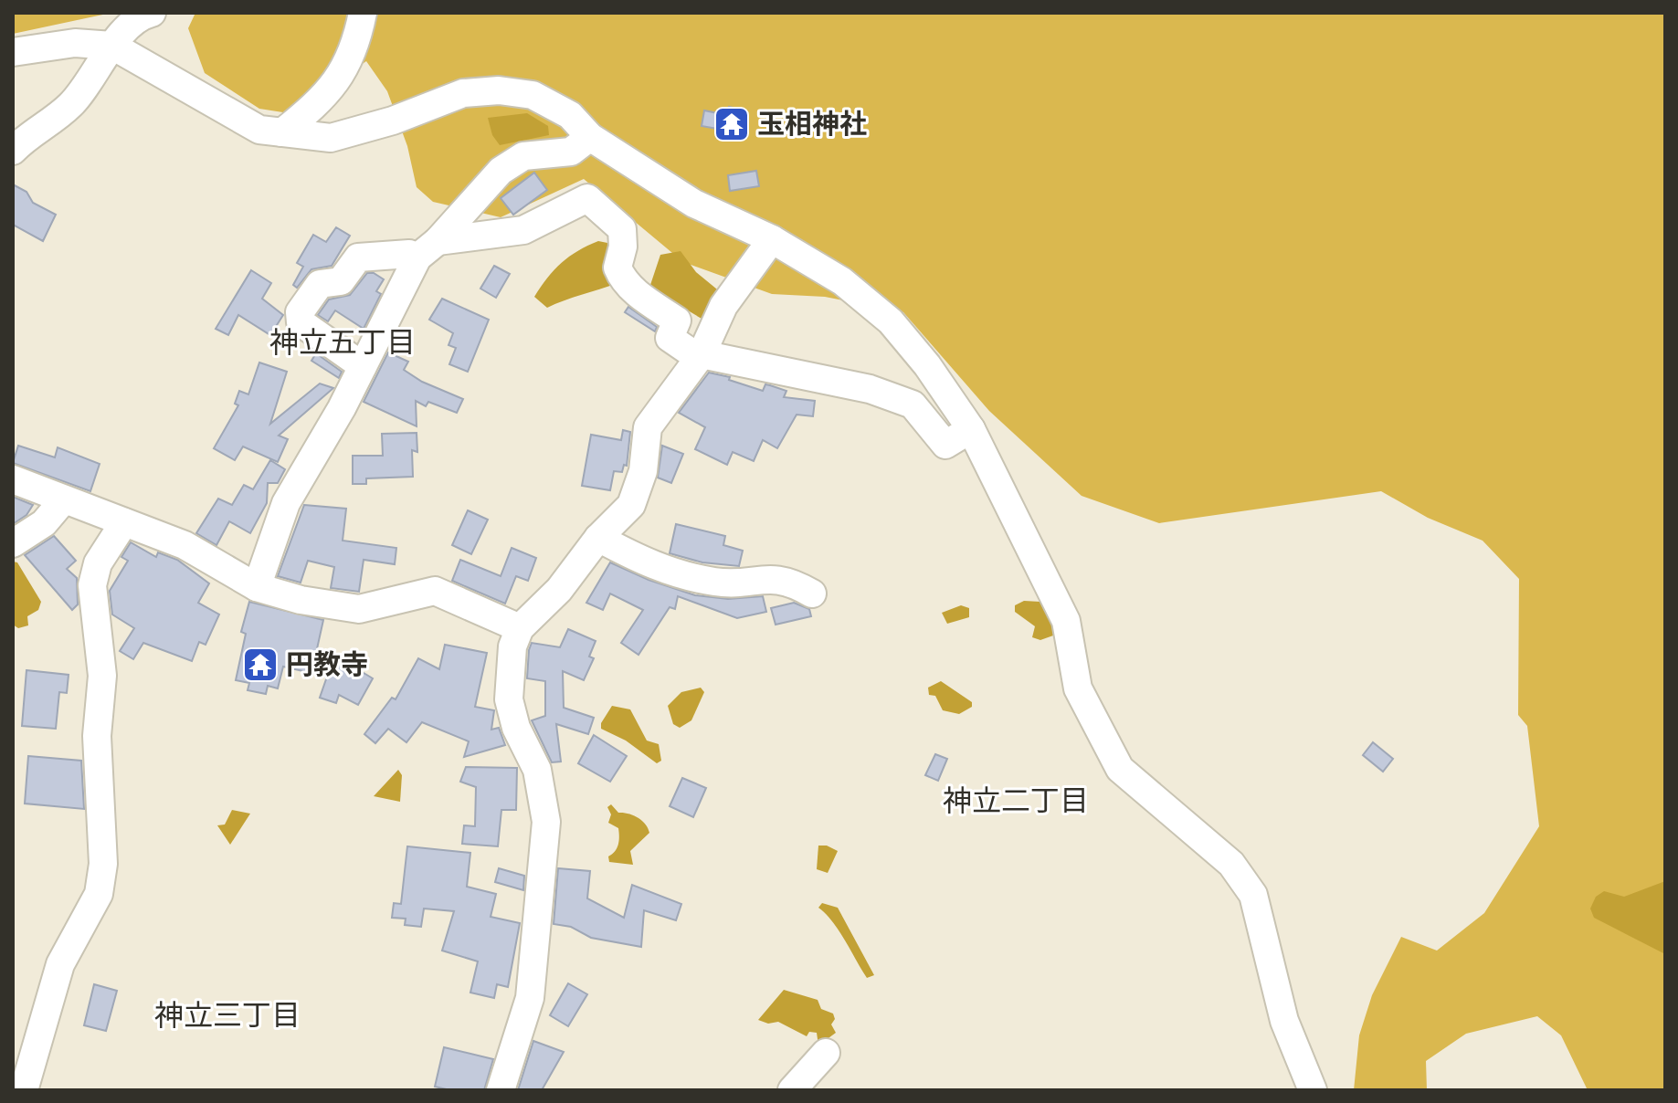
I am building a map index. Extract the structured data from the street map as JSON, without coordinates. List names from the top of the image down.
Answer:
{
  "districts": ["神立五丁目", "神立二丁目", "神立三丁目"],
  "places": {
    "temple": ["玉相神社", "円教寺"]
  }
}
